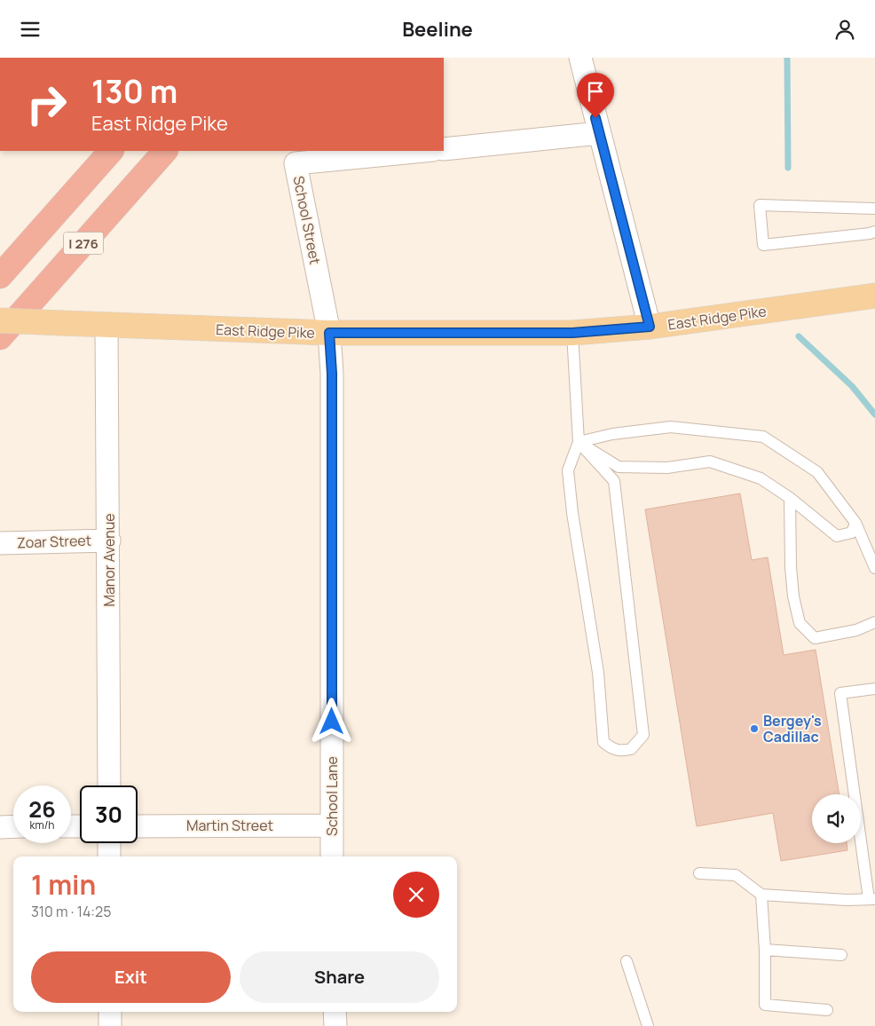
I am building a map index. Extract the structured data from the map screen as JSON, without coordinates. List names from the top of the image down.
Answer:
{
  "streets": {
    "highway": ["I 276"],
    "main road": ["East Ridge Pike"],
    "street": [
      "School Street",
      "Zoar Street",
      "Manor Avenue",
      "School Lane",
      "Martin Street"
    ]
  },
  "crossings": [
    ["School Street", "East Ridge Pike"],
    ["School Street", "School Lane"],
    ["East Ridge Pike", "Manor Avenue"],
    ["East Ridge Pike", "School Lane"],
    ["Zoar Street", "Manor Avenue"],
    ["School Lane", "Martin Street"]
  ],
  "places": ["Bergey's Cadillac"],
  "page": {
    "header": "Beeline",
    "turn": ["130 m", "East Ridge Pike"],
    "speed": "26 km/h",
    "limit": "30",
    "heading": ["1 min", "310 m · 14:25"],
    "buttons": ["Exit", "Share"]
  }
}
